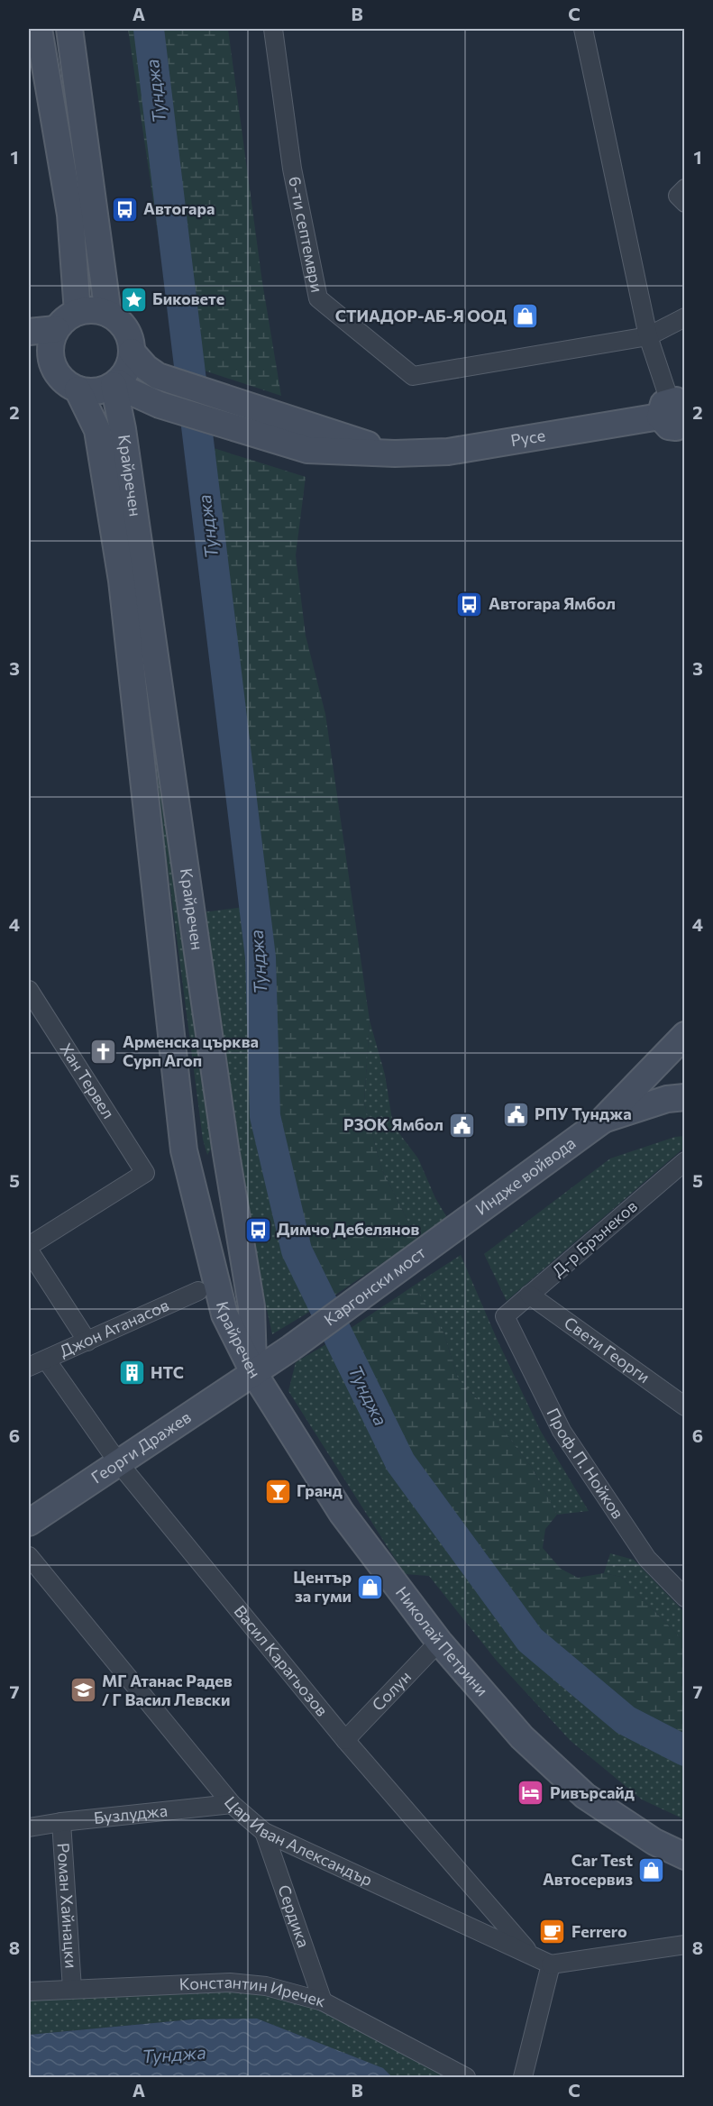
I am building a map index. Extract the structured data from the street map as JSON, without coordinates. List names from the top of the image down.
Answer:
{
  "streets": {
    "street": [
      "6-ти септември",
      "Русе",
      "Крайречен",
      "Хан Тервел",
      "Индже войвода",
      "Д-р Брънеков",
      "Каргонски мост",
      "Джон Атанасов",
      "Свети Георги",
      "Георги Дражев",
      "Проф. П. Нойков",
      "Николай Петрини",
      "Васил Карагьозов",
      "Солун",
      "Бузлуджа",
      "Цар Иван Александър",
      "Роман Хайнацки",
      "Сердика",
      "Константин Иречек"
    ]
  },
  "crossings": [
    ["Крайречен", "Каргонски мост"],
    ["Крайречен", "Георги Дражев"],
    ["Крайречен", "Николай Петрини"],
    ["Индже войвода", "Каргонски мост"],
    ["Д-р Брънеков", "Свети Георги"],
    ["Д-р Брънеков", "Проф. П. Нойков"],
    ["Каргонски мост", "Георги Дражев"],
    ["Каргонски мост", "Николай Петрини"],
    ["Джон Атанасов", "Васил Карагьозов"],
    ["Георги Дражев", "Николай Петрини"],
    ["Георги Дражев", "Васил Карагьозов"],
    ["Николай Петрини", "Солун"],
    ["Васил Карагьозов", "Солун"],
    ["Васил Карагьозов", "Цар Иван Александър"],
    ["Бузлуджа", "Цар Иван Александър"],
    ["Бузлуджа", "Роман Хайнацки"],
    ["Цар Иван Александър", "Сердика"],
    ["Роман Хайнацки", "Константин Иречек"],
    ["Сердика", "Константин Иречек"]
  ],
  "water": ["Тунджа"],
  "places": {
    "bus stop": ["Автогара", "Автогара Ямбол", "Димчо Дебелянов"],
    "place": ["Биковете"],
    "shop": ["СТИАДОР-АБ-Я ООД", "Център за гуми", "Car Test Автосервиз"],
    "church": ["Арменска църква Сурп Агоп"],
    "public building": ["РПУ Тунджа", "РЗОК Ямбол"],
    "building": ["НТС"],
    "bar": ["Гранд"],
    "school or university": ["МГ Атанас Радев / Г Васил Левски"],
    "hotel": ["Ривърсайд"],
    "cafe": ["Ferrero"]
  },
  "grid": {
    "columns": ["A", "B", "C"],
    "rows": [
      "1",
      "2",
      "3",
      "4",
      "5",
      "6",
      "7",
      "8"
    ]
  }
}
